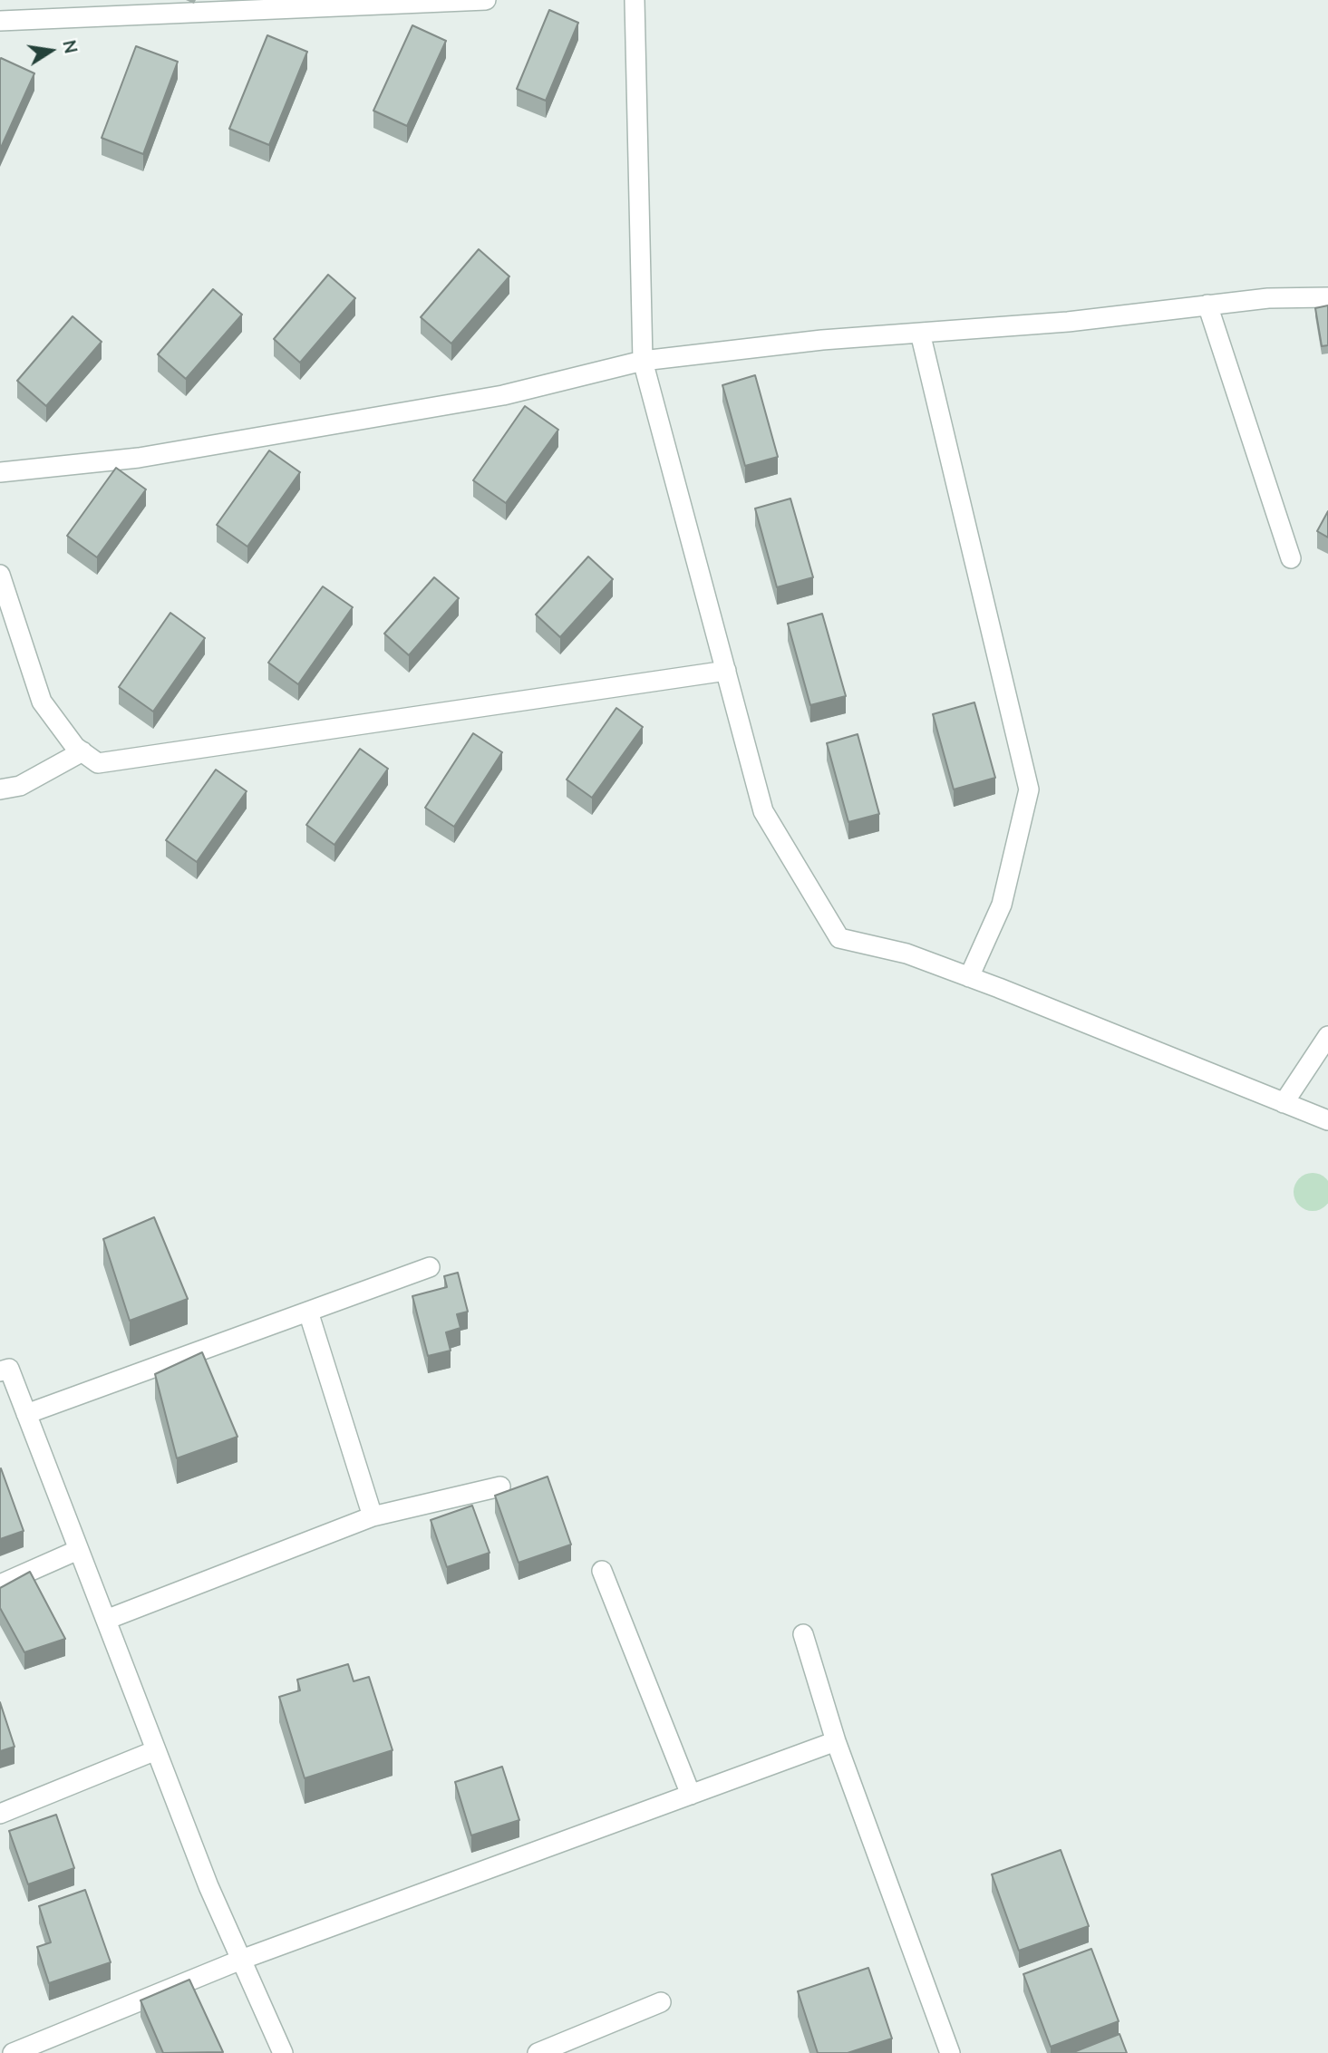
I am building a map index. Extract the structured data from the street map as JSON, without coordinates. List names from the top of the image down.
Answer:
{
  "north": "right"
}
